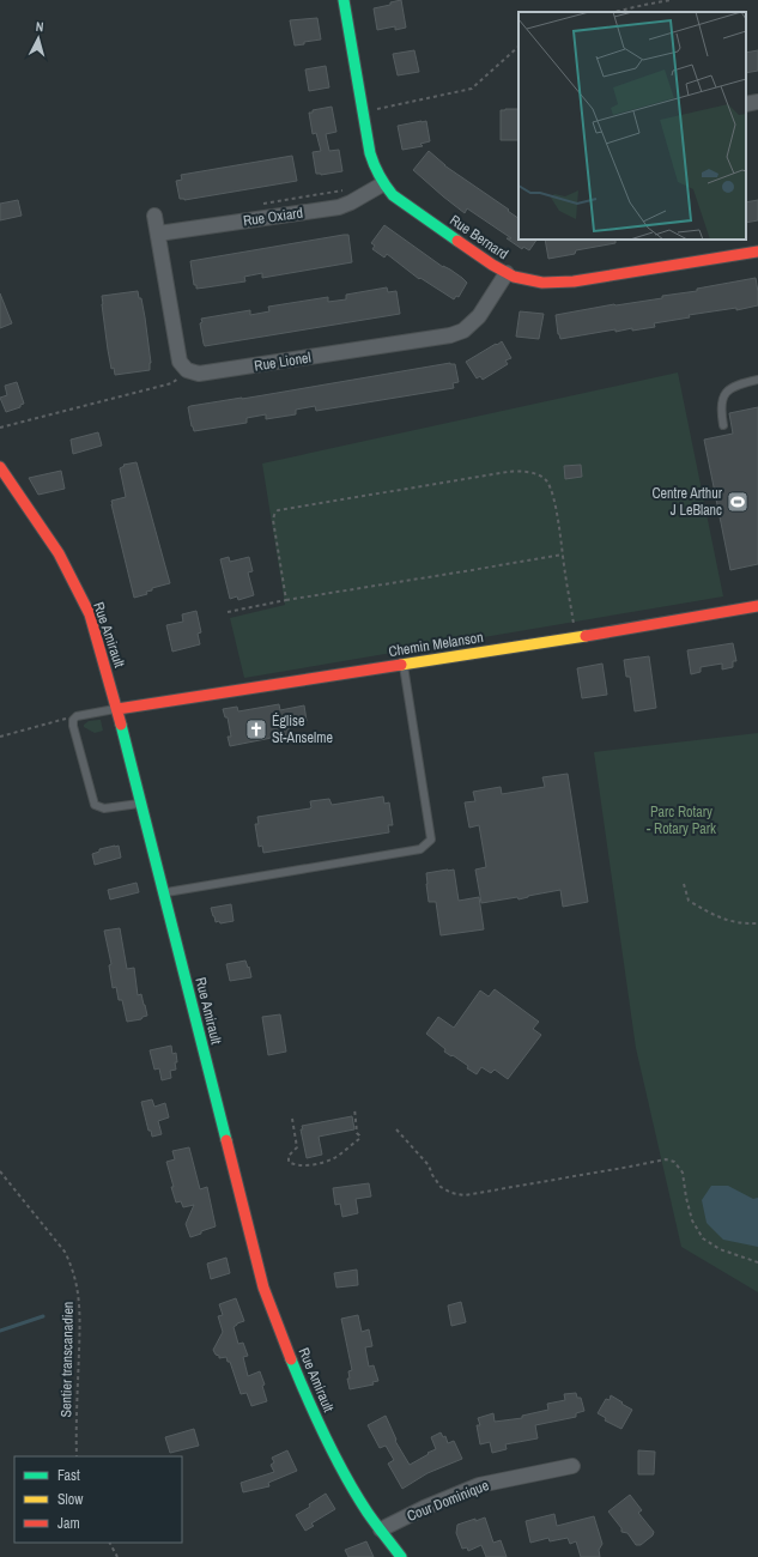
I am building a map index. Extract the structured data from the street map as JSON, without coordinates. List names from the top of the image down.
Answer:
{
  "streets": {
    "street": [
      "Rue Oxiard",
      "Rue Bernard",
      "Rue Lionel",
      "Rue Amirault",
      "Chemin Melanson",
      "Cour Dominique"
    ],
    "path": ["Sentier transcanadien"]
  },
  "crossings": [
    ["Rue Oxiard", "Rue Bernard"],
    ["Rue Bernard", "Rue Lionel"],
    ["Rue Amirault", "Chemin Melanson"],
    ["Rue Amirault", "Cour Dominique"]
  ],
  "parks": ["Parc Rotary - Rotary Park"],
  "places": {
    "sports": ["Centre Arthur J LeBlanc"],
    "church": ["Église St-Anselme"]
  },
  "legend": ["Fast", "Slow", "Jam"],
  "north": "top"
}
